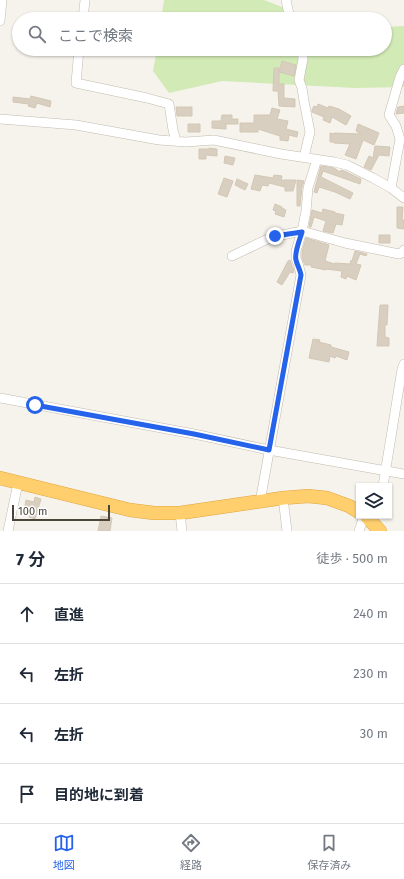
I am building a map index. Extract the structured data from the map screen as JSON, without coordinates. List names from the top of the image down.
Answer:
{
  "scale_bar": "100 m",
  "page": {
    "search": "ここで検索",
    "scale": "100 m",
    "heading": ["7 分", "徒歩 · 500 m"],
    "list": [
      ["直進", "240 m"],
      ["左折", "230 m"],
      ["左折", "30 m"],
      "目的地に到着"
    ],
    "nav": ["地図", "経路", "保存済み"]
  }
}
